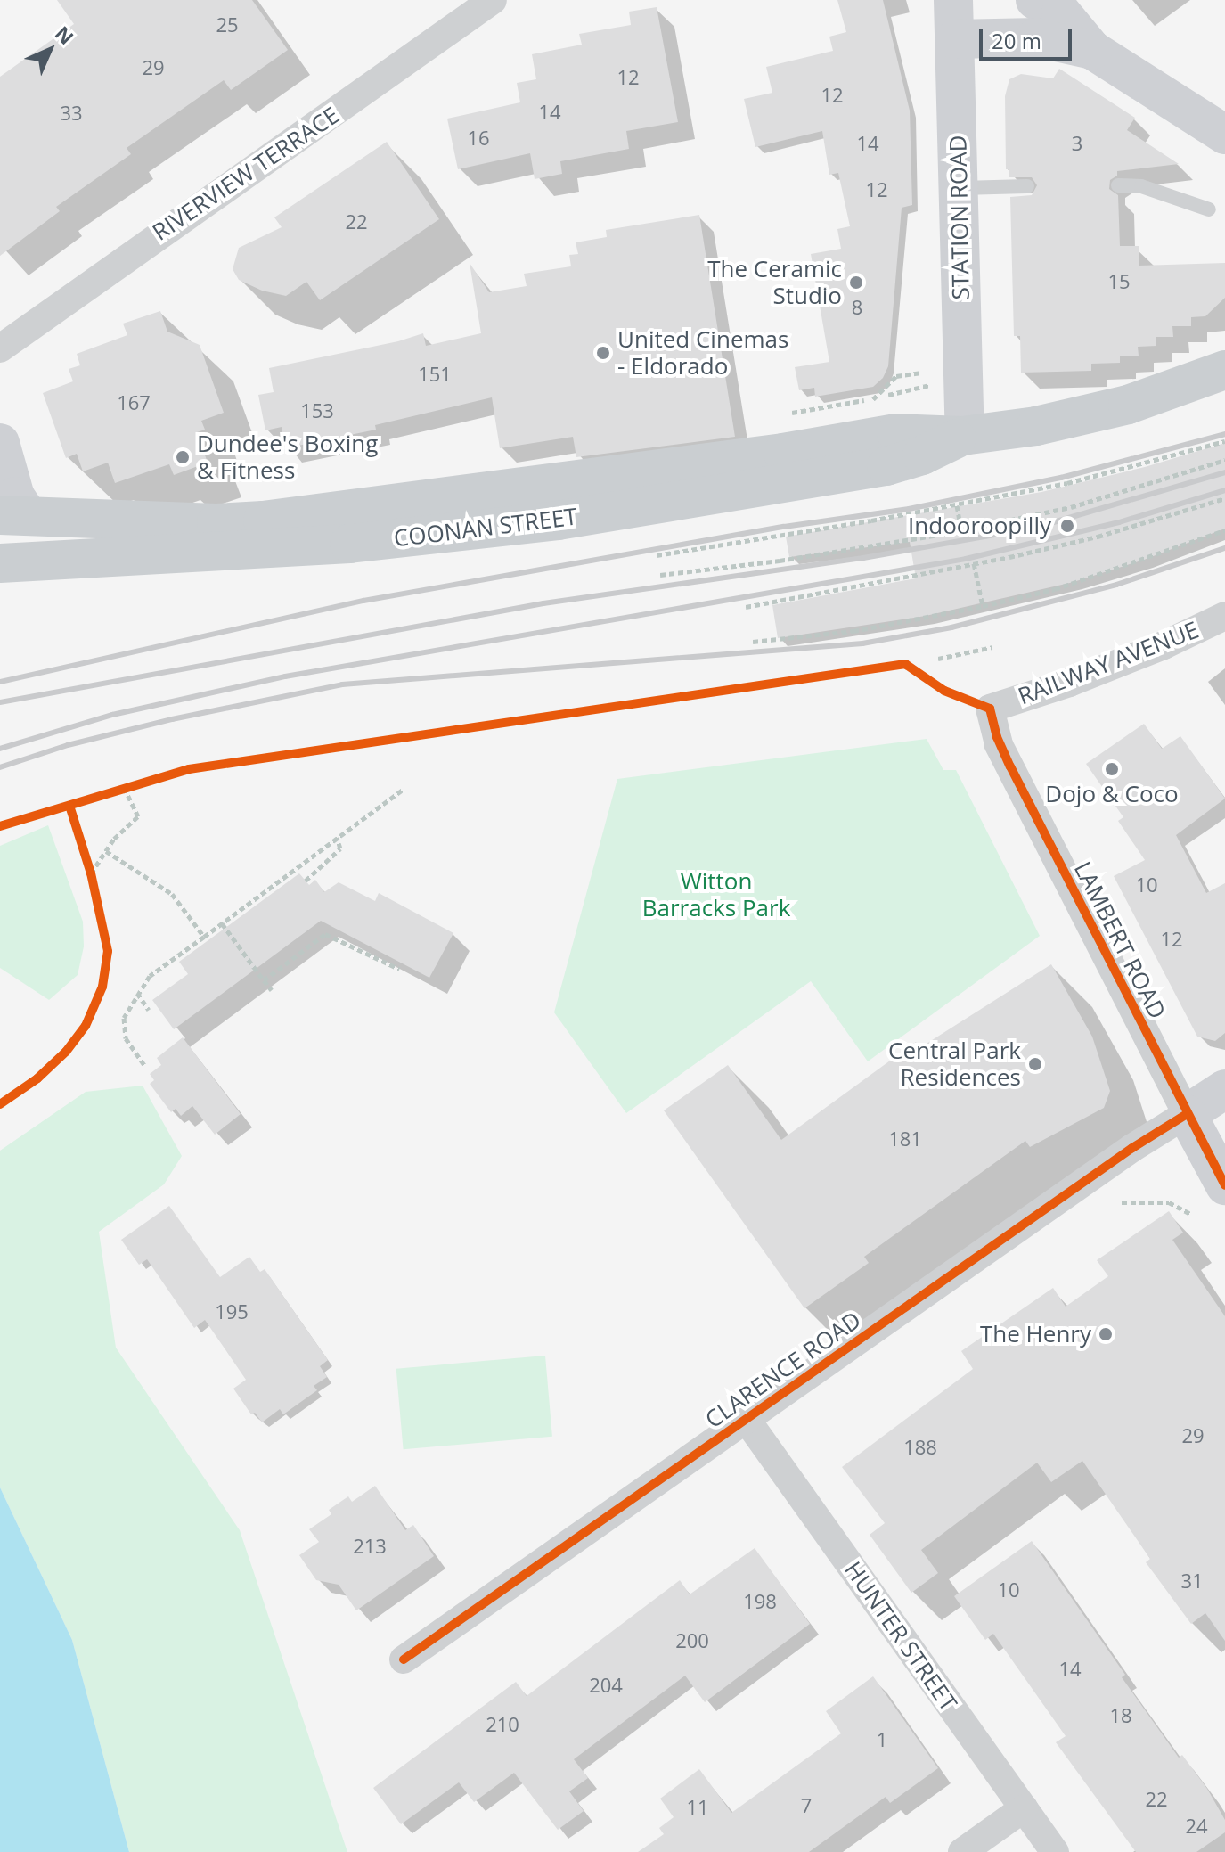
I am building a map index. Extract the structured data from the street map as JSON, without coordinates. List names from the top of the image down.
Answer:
{
  "streets": {
    "main road": ["COONAN STREET"],
    "street": [
      "RIVERVIEW TERRACE",
      "STATION ROAD",
      "RAILWAY AVENUE",
      "LAMBERT ROAD",
      "CLARENCE ROAD",
      "HUNTER STREET"
    ]
  },
  "crossings": [
    ["STATION ROAD", "COONAN STREET"],
    ["RAILWAY AVENUE", "LAMBERT ROAD"],
    ["LAMBERT ROAD", "CLARENCE ROAD"],
    ["CLARENCE ROAD", "HUNTER STREET"]
  ],
  "parks": ["Witton Barracks Park"],
  "places": [
    "The Ceramic Studio",
    "United Cinemas - Eldorado",
    "Dundee's Boxing & Fitness",
    "Indooroopilly",
    "Dojo & Coco",
    "Central Park Residences",
    "The Henry"
  ],
  "house_numbers": [
    "25",
    "29",
    "12",
    "12",
    "14",
    "33",
    "16",
    "14",
    "3",
    "12",
    "22",
    "15",
    "8",
    "151",
    "167",
    "153",
    "10",
    "12",
    "181",
    "195",
    "29",
    "188",
    "213",
    "31",
    "10",
    "198",
    "200",
    "14",
    "204",
    "18",
    "210",
    "1",
    "22",
    "7",
    "11",
    "24"
  ],
  "scale_bar": "20 m",
  "north": "top right"
}
